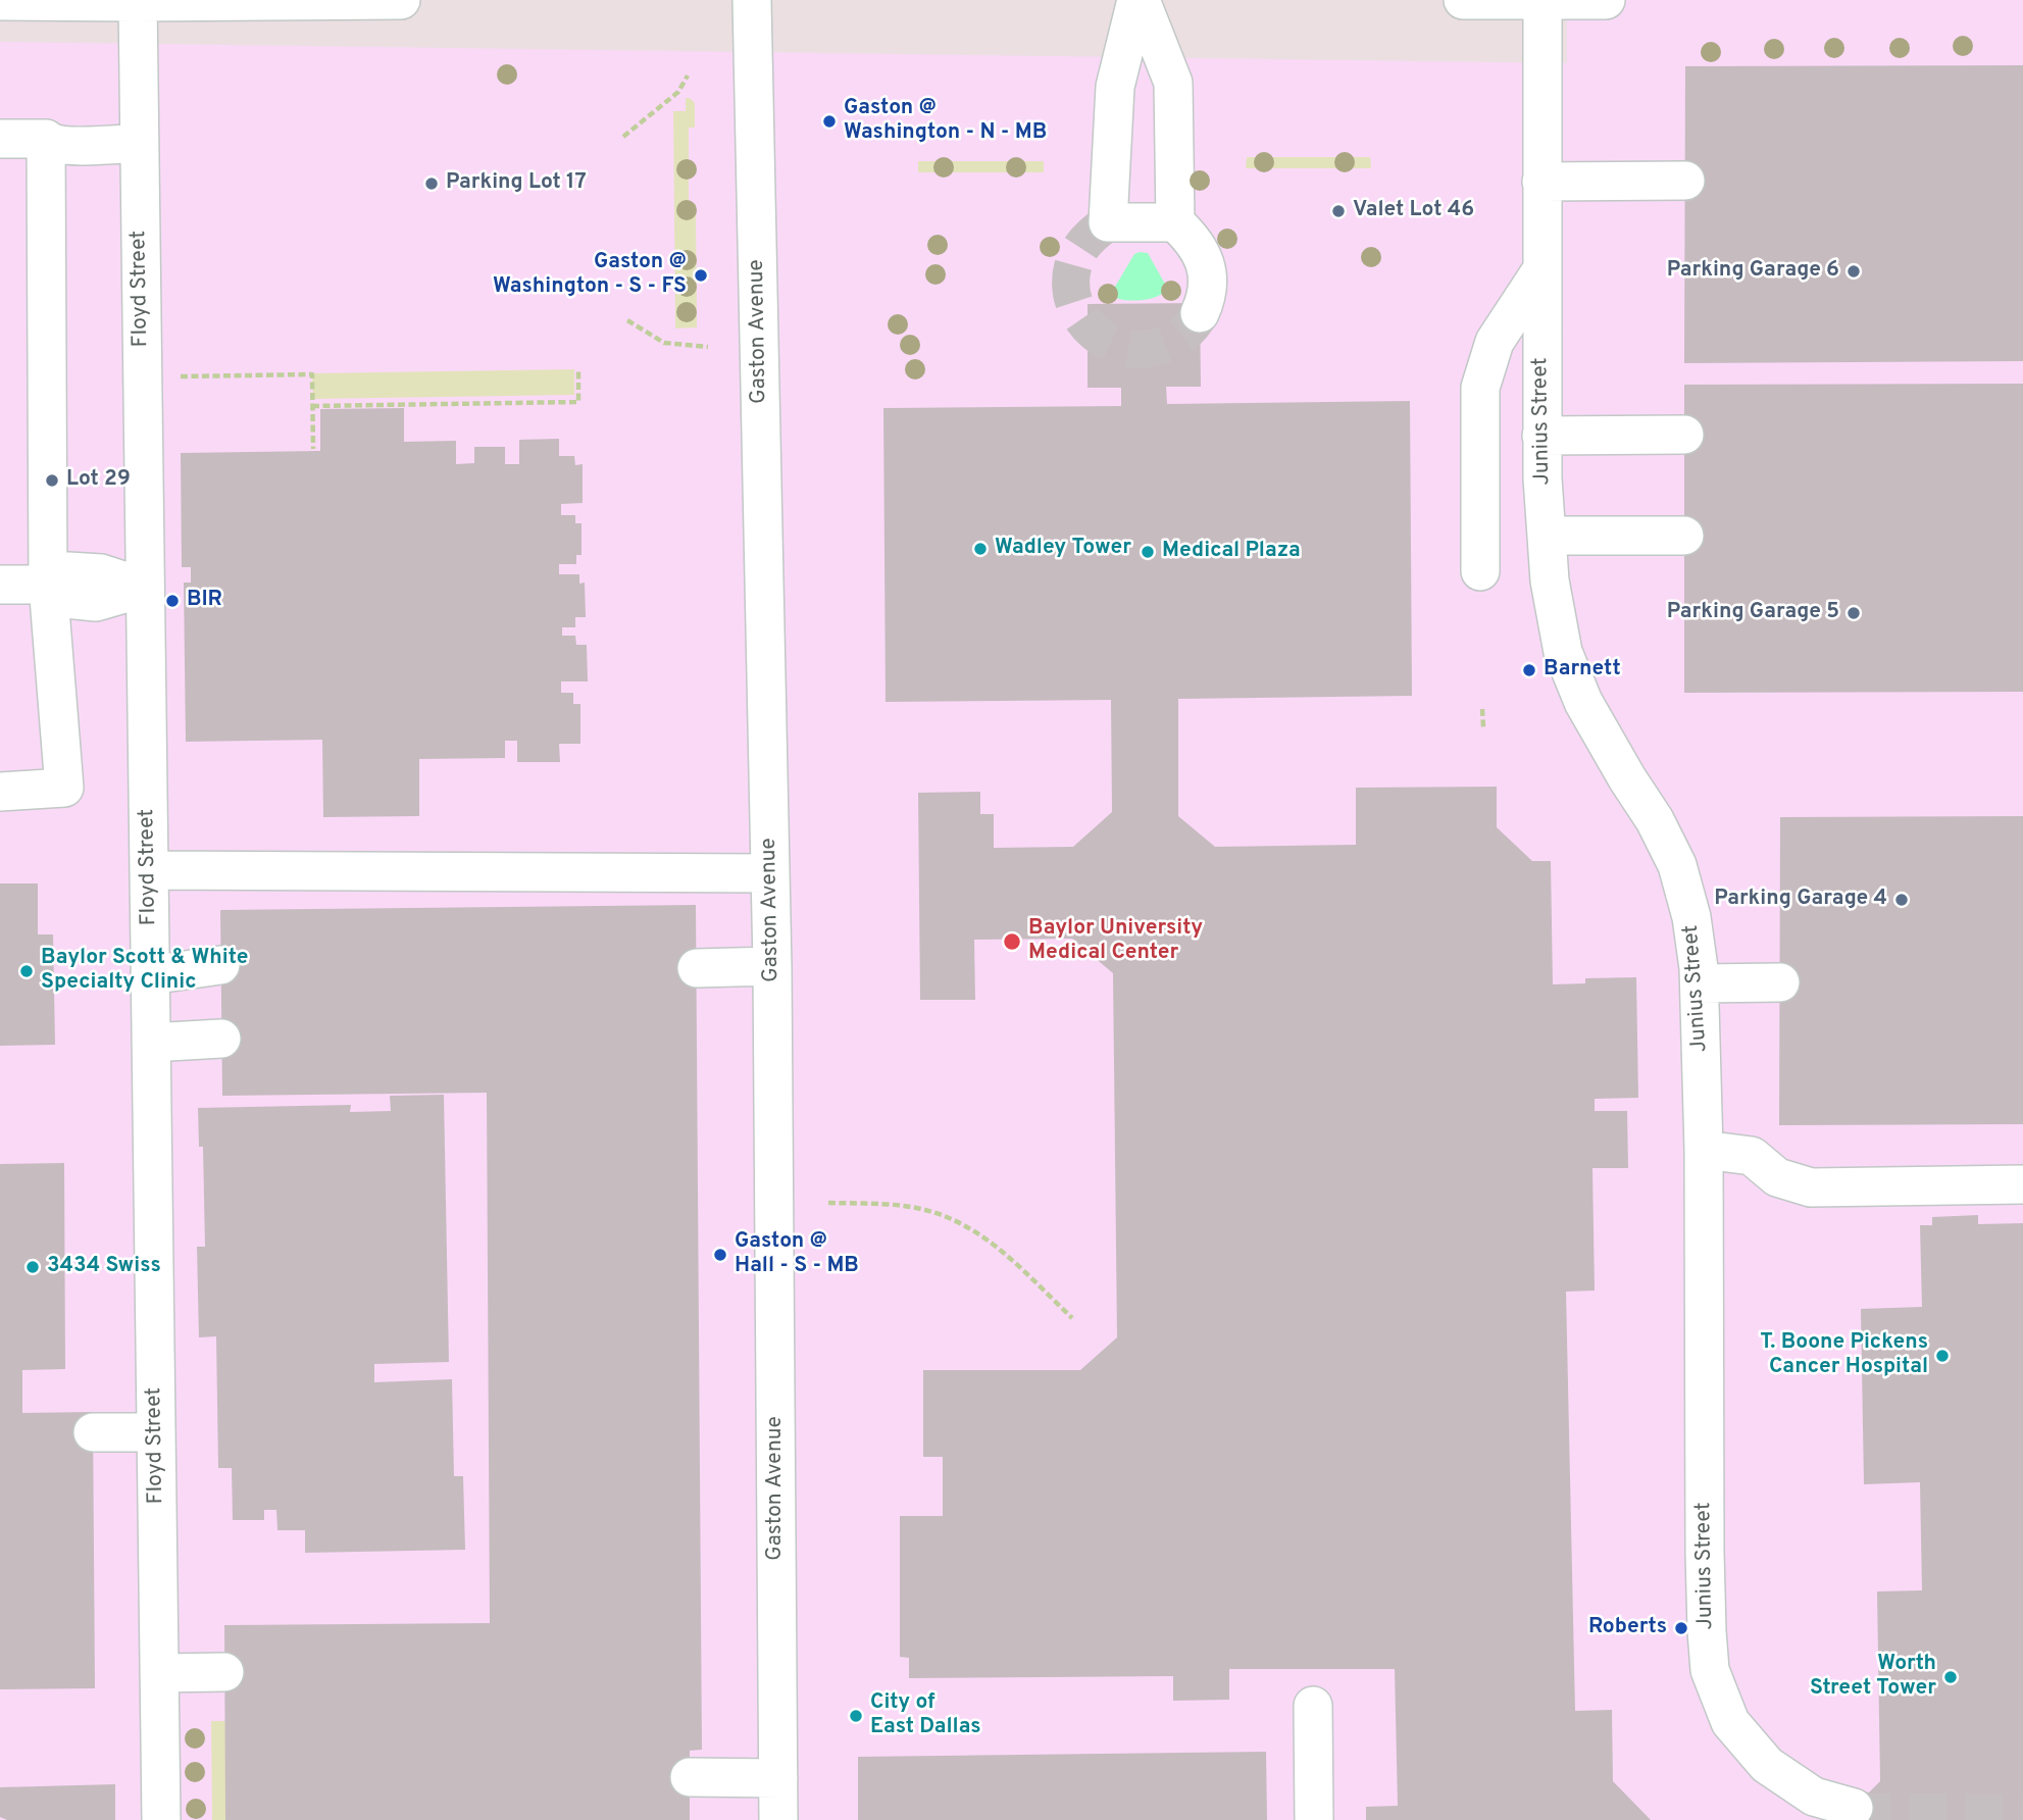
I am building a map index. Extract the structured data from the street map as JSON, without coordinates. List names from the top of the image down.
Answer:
{
  "streets": {
    "street": ["Floyd Street", "Gaston Avenue", "Junius Street"]
  },
  "places": [
    "Gaston @ Washington - N - MB",
    "Parking Lot 17",
    "Valet Lot 46",
    "Parking Garage 6",
    "Gaston @ Washington - S - FS",
    "Lot 29",
    "Wadley Tower",
    "Medical Plaza",
    "BIR",
    "Parking Garage 5",
    "Barnett",
    "Parking Garage 4",
    "Baylor University Medical Center",
    "Baylor Scott & White Specialty Clinic",
    "Gaston @ Hall - S - MB",
    "3434 Swiss",
    "T. Boone Pickens Cancer Hospital",
    "Roberts",
    "Worth Street Tower",
    "City of East Dallas"
  ]
}
